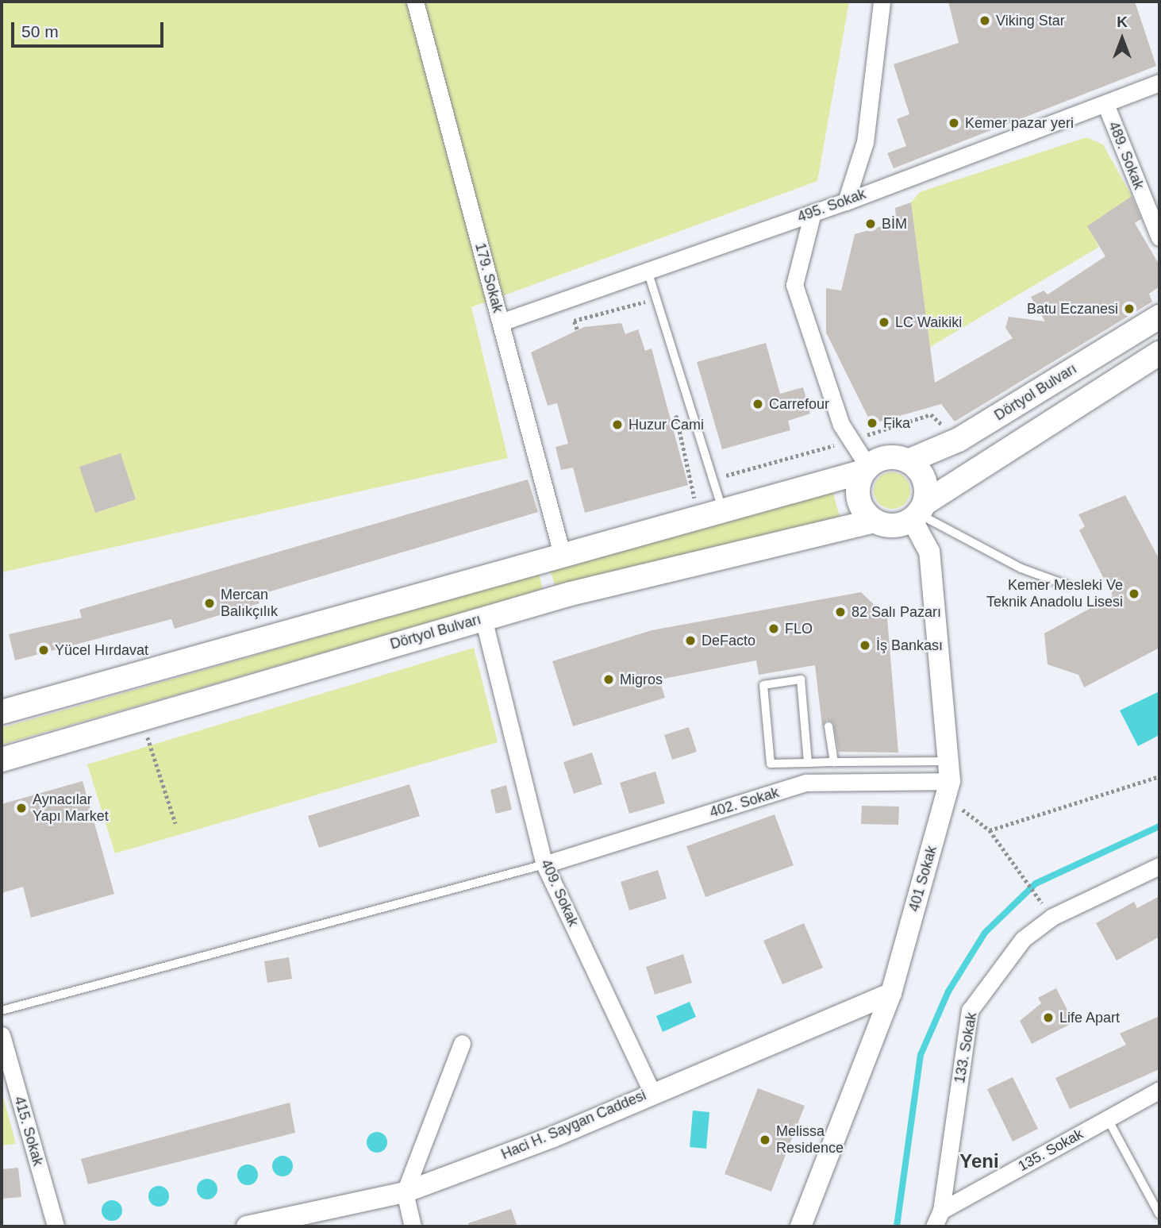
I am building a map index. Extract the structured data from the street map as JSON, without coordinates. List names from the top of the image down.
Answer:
{
  "streets": {
    "main road": ["Dörtyol Bulvarı"],
    "street": [
      "489. Sokak",
      "495. Sokak",
      "179. Sokak",
      "402. Sokak",
      "401 Sokak",
      "409. Sokak",
      "133. Sokak",
      "Haci H. Saygan Caddesi",
      "415. Sokak",
      "135. Sokak"
    ]
  },
  "crossings": [
    ["489. Sokak", "495. Sokak"],
    ["495. Sokak", "179. Sokak"],
    ["Dörtyol Bulvarı", "401 Sokak"],
    ["Dörtyol Bulvarı", "409. Sokak"],
    ["402. Sokak", "401 Sokak"],
    ["402. Sokak", "409. Sokak"],
    ["401 Sokak", "Haci H. Saygan Caddesi"],
    ["409. Sokak", "Haci H. Saygan Caddesi"],
    ["133. Sokak", "135. Sokak"]
  ],
  "districts": ["Yeni"],
  "places": [
    "Viking Star",
    "Kemer pazar yeri",
    "BİM",
    "Batu Eczanesi",
    "LC Waikiki",
    "Carrefour",
    "Fika",
    "Huzur Cami",
    "Kemer Mesleki Ve Teknik Anadolu Lisesi",
    "Mercan Balıkçılık",
    "82 Salı Pazarı",
    "FLO",
    "DeFacto",
    "İş Bankası",
    "Yücel Hırdavat",
    "Migros",
    "Aynacılar Yapı Market",
    "Life Apart",
    "Melissa Residence"
  ],
  "scale_bar": "50 m",
  "north": "top"
}
